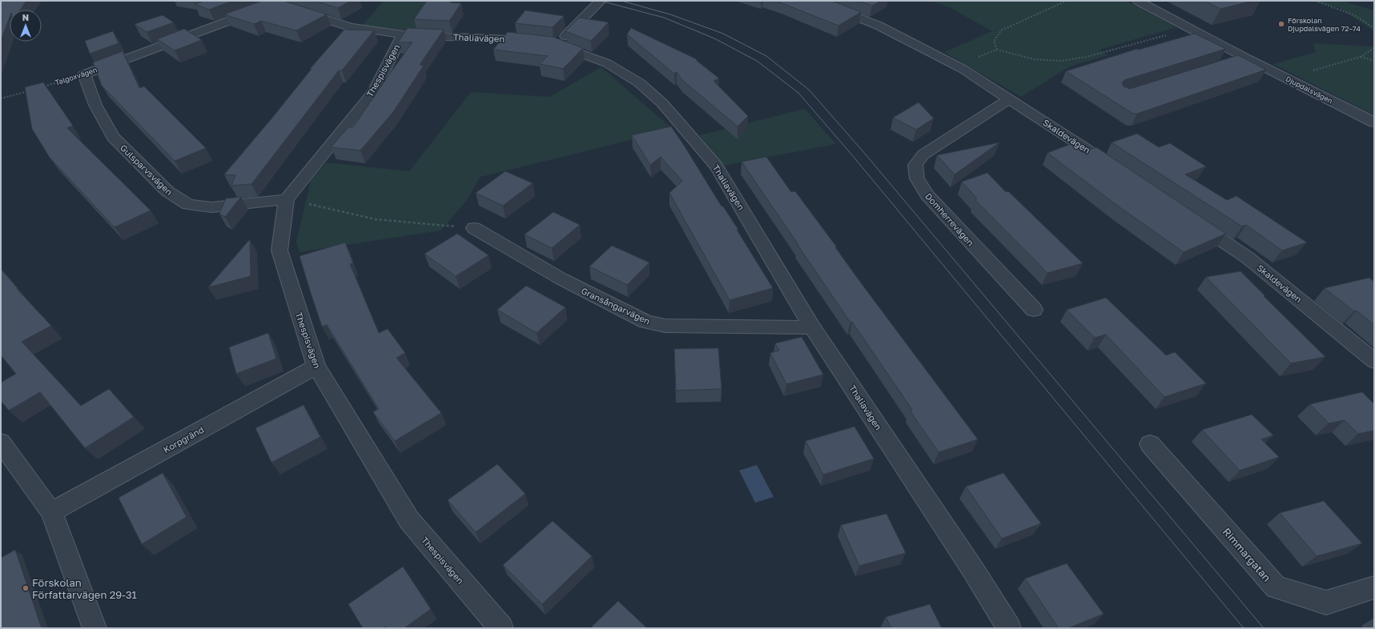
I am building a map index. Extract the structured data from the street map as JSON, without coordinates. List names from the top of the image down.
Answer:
{
  "streets": {
    "street": [
      "Thaliavägen",
      "Thespisvägen",
      "Talgoxvägen",
      "Djupdalsvägen",
      "Skaldevägen",
      "Gulsparvsvägen",
      "Domherrevägen",
      "Gransångarvägen",
      "Korpgränd",
      "Rimmargatan"
    ]
  },
  "crossings": [
    ["Thaliavägen", "Thespisvägen"],
    ["Thaliavägen", "Talgoxvägen"],
    ["Thaliavägen", "Gransångarvägen"],
    ["Thespisvägen", "Gulsparvsvägen"],
    ["Thespisvägen", "Korpgränd"],
    ["Talgoxvägen", "Gulsparvsvägen"],
    ["Skaldevägen", "Domherrevägen"]
  ],
  "places": ["Förskolan Djupdalsvägen 72–74", "Förskolan Författarvägen 29-31"],
  "north": "top"
}
